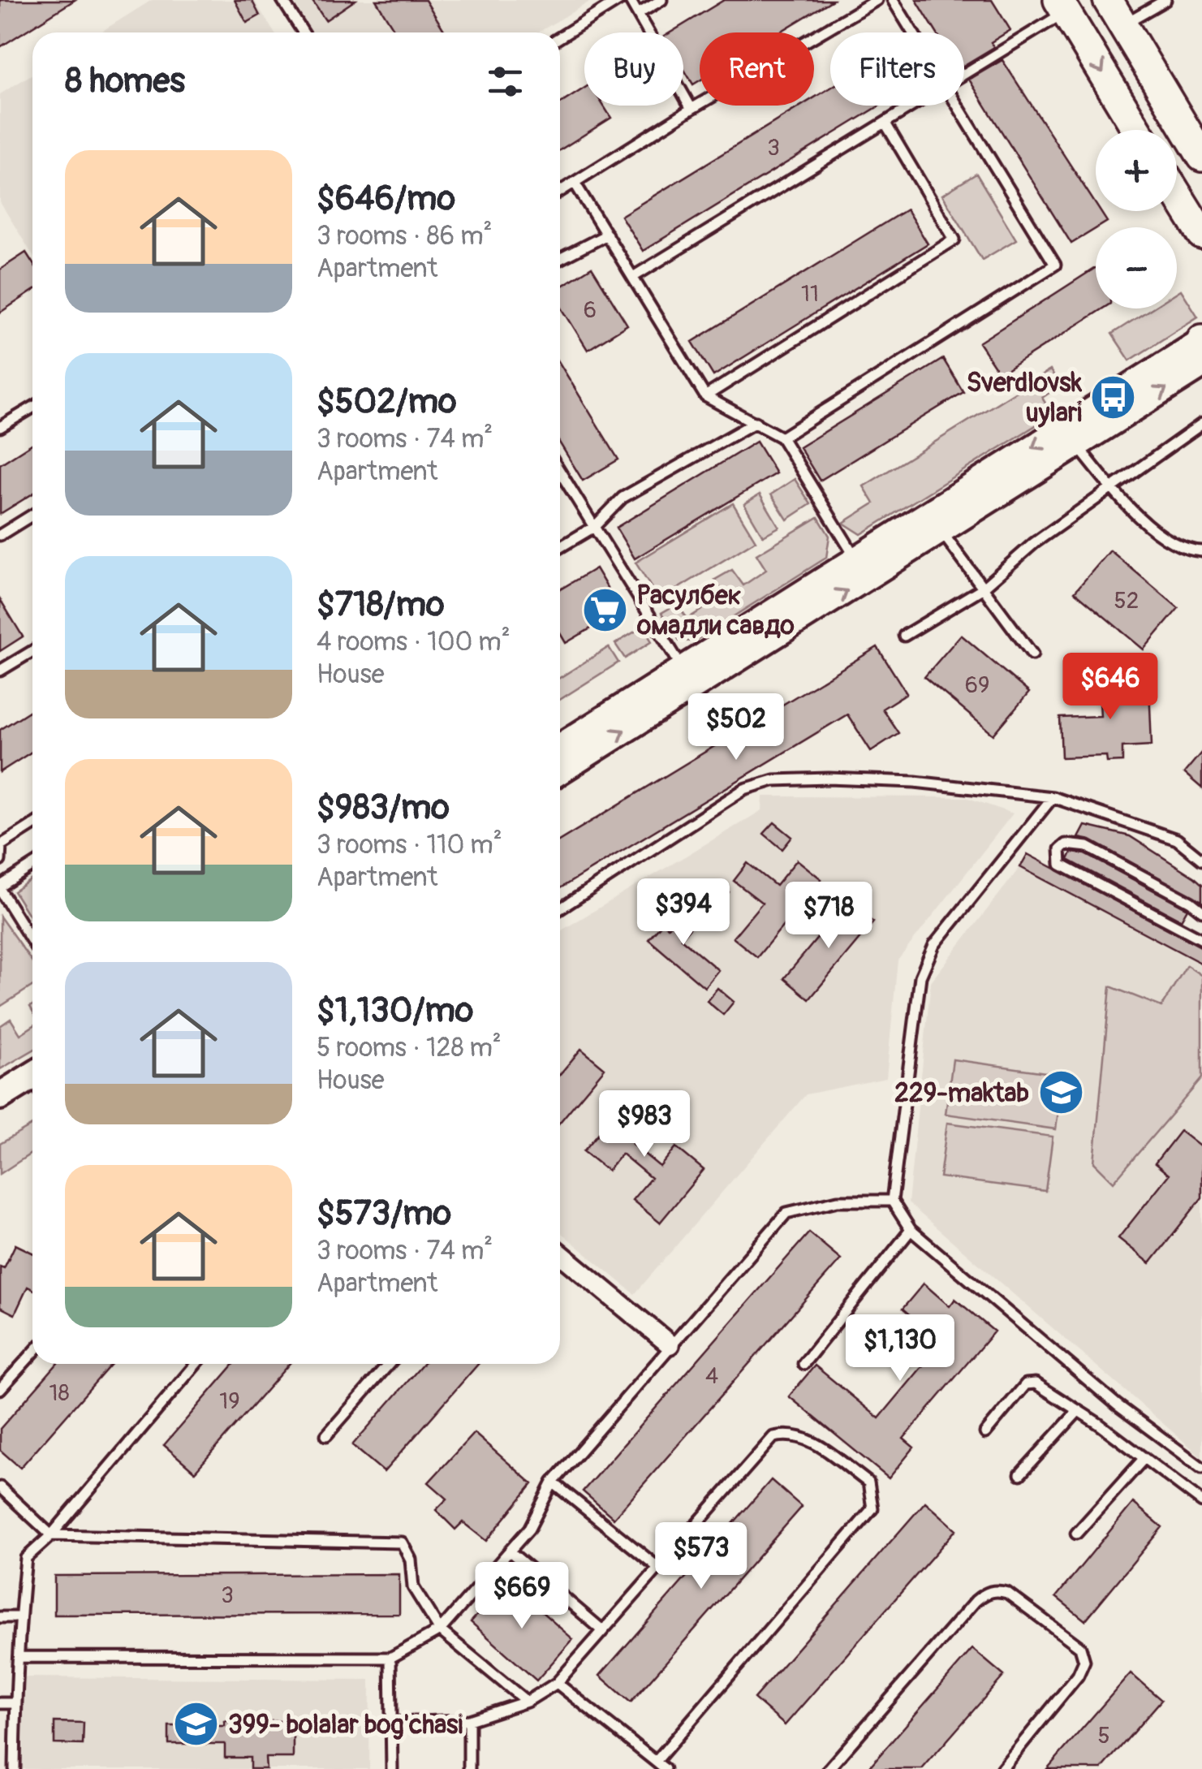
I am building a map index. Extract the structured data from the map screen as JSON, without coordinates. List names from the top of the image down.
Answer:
{
  "places": {
    "bus stop": ["Sverdlovsk uylari"],
    "supermarket": ["Расулбек омадли савдо"],
    "school or university": ["229-maktab", "399- bolalar bog'chasi"]
  },
  "house_numbers": [
    "3",
    "11",
    "6",
    "52",
    "69",
    "4",
    "18",
    "19",
    "3",
    "5"
  ],
  "page": {
    "chip": ["Buy", "Rent", "Filters"],
    "heading": "8 homes",
    "map_buttons": ["+", "−"],
    "list": [
      {
        "name": "$646/mo",
        "note": "3 rooms · 86 m² · Apartment"
      },
      {
        "name": "$502/mo",
        "note": "3 rooms · 74 m² · Apartment"
      },
      {
        "name": "$718/mo",
        "note": "4 rooms · 100 m² · House"
      },
      {
        "name": "$983/mo",
        "note": "3 rooms · 110 m² · Apartment"
      },
      {
        "name": "$1,130/mo",
        "note": "5 rooms · 128 m² · House"
      },
      {
        "name": "$573/mo",
        "note": "3 rooms · 74 m² · Apartment"
      }
    ],
    "price": [
      "$646",
      "$502",
      "$394",
      "$718",
      "$983",
      "$1,130",
      "$573",
      "$669"
    ]
  }
}
